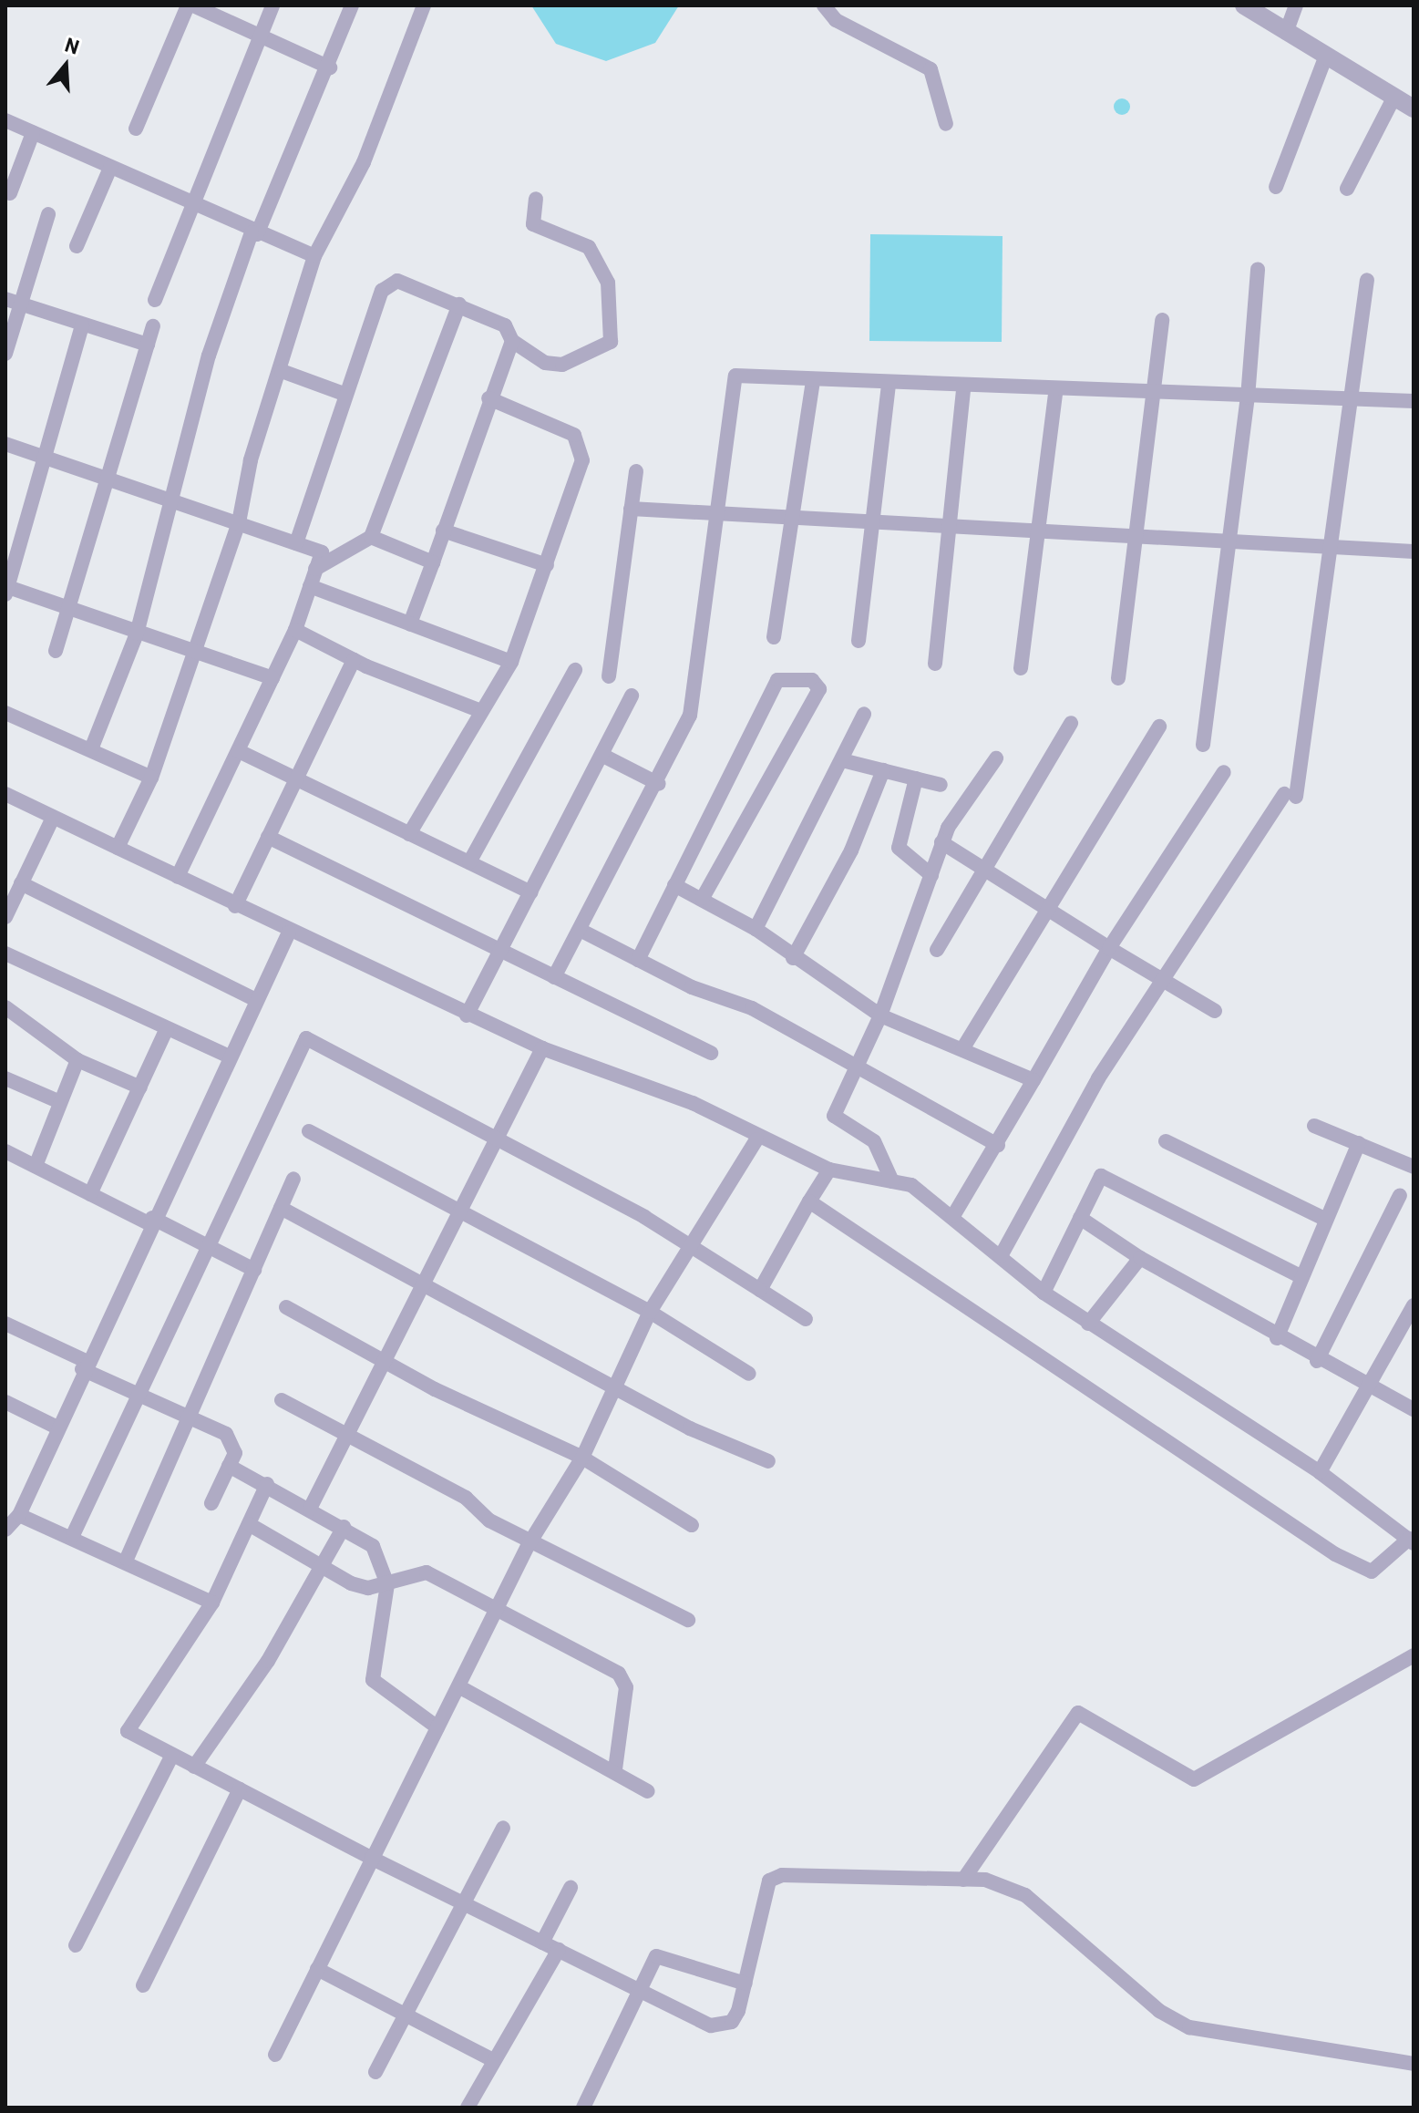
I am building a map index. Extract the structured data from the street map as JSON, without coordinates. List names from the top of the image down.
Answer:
{
  "north": "top"
}
